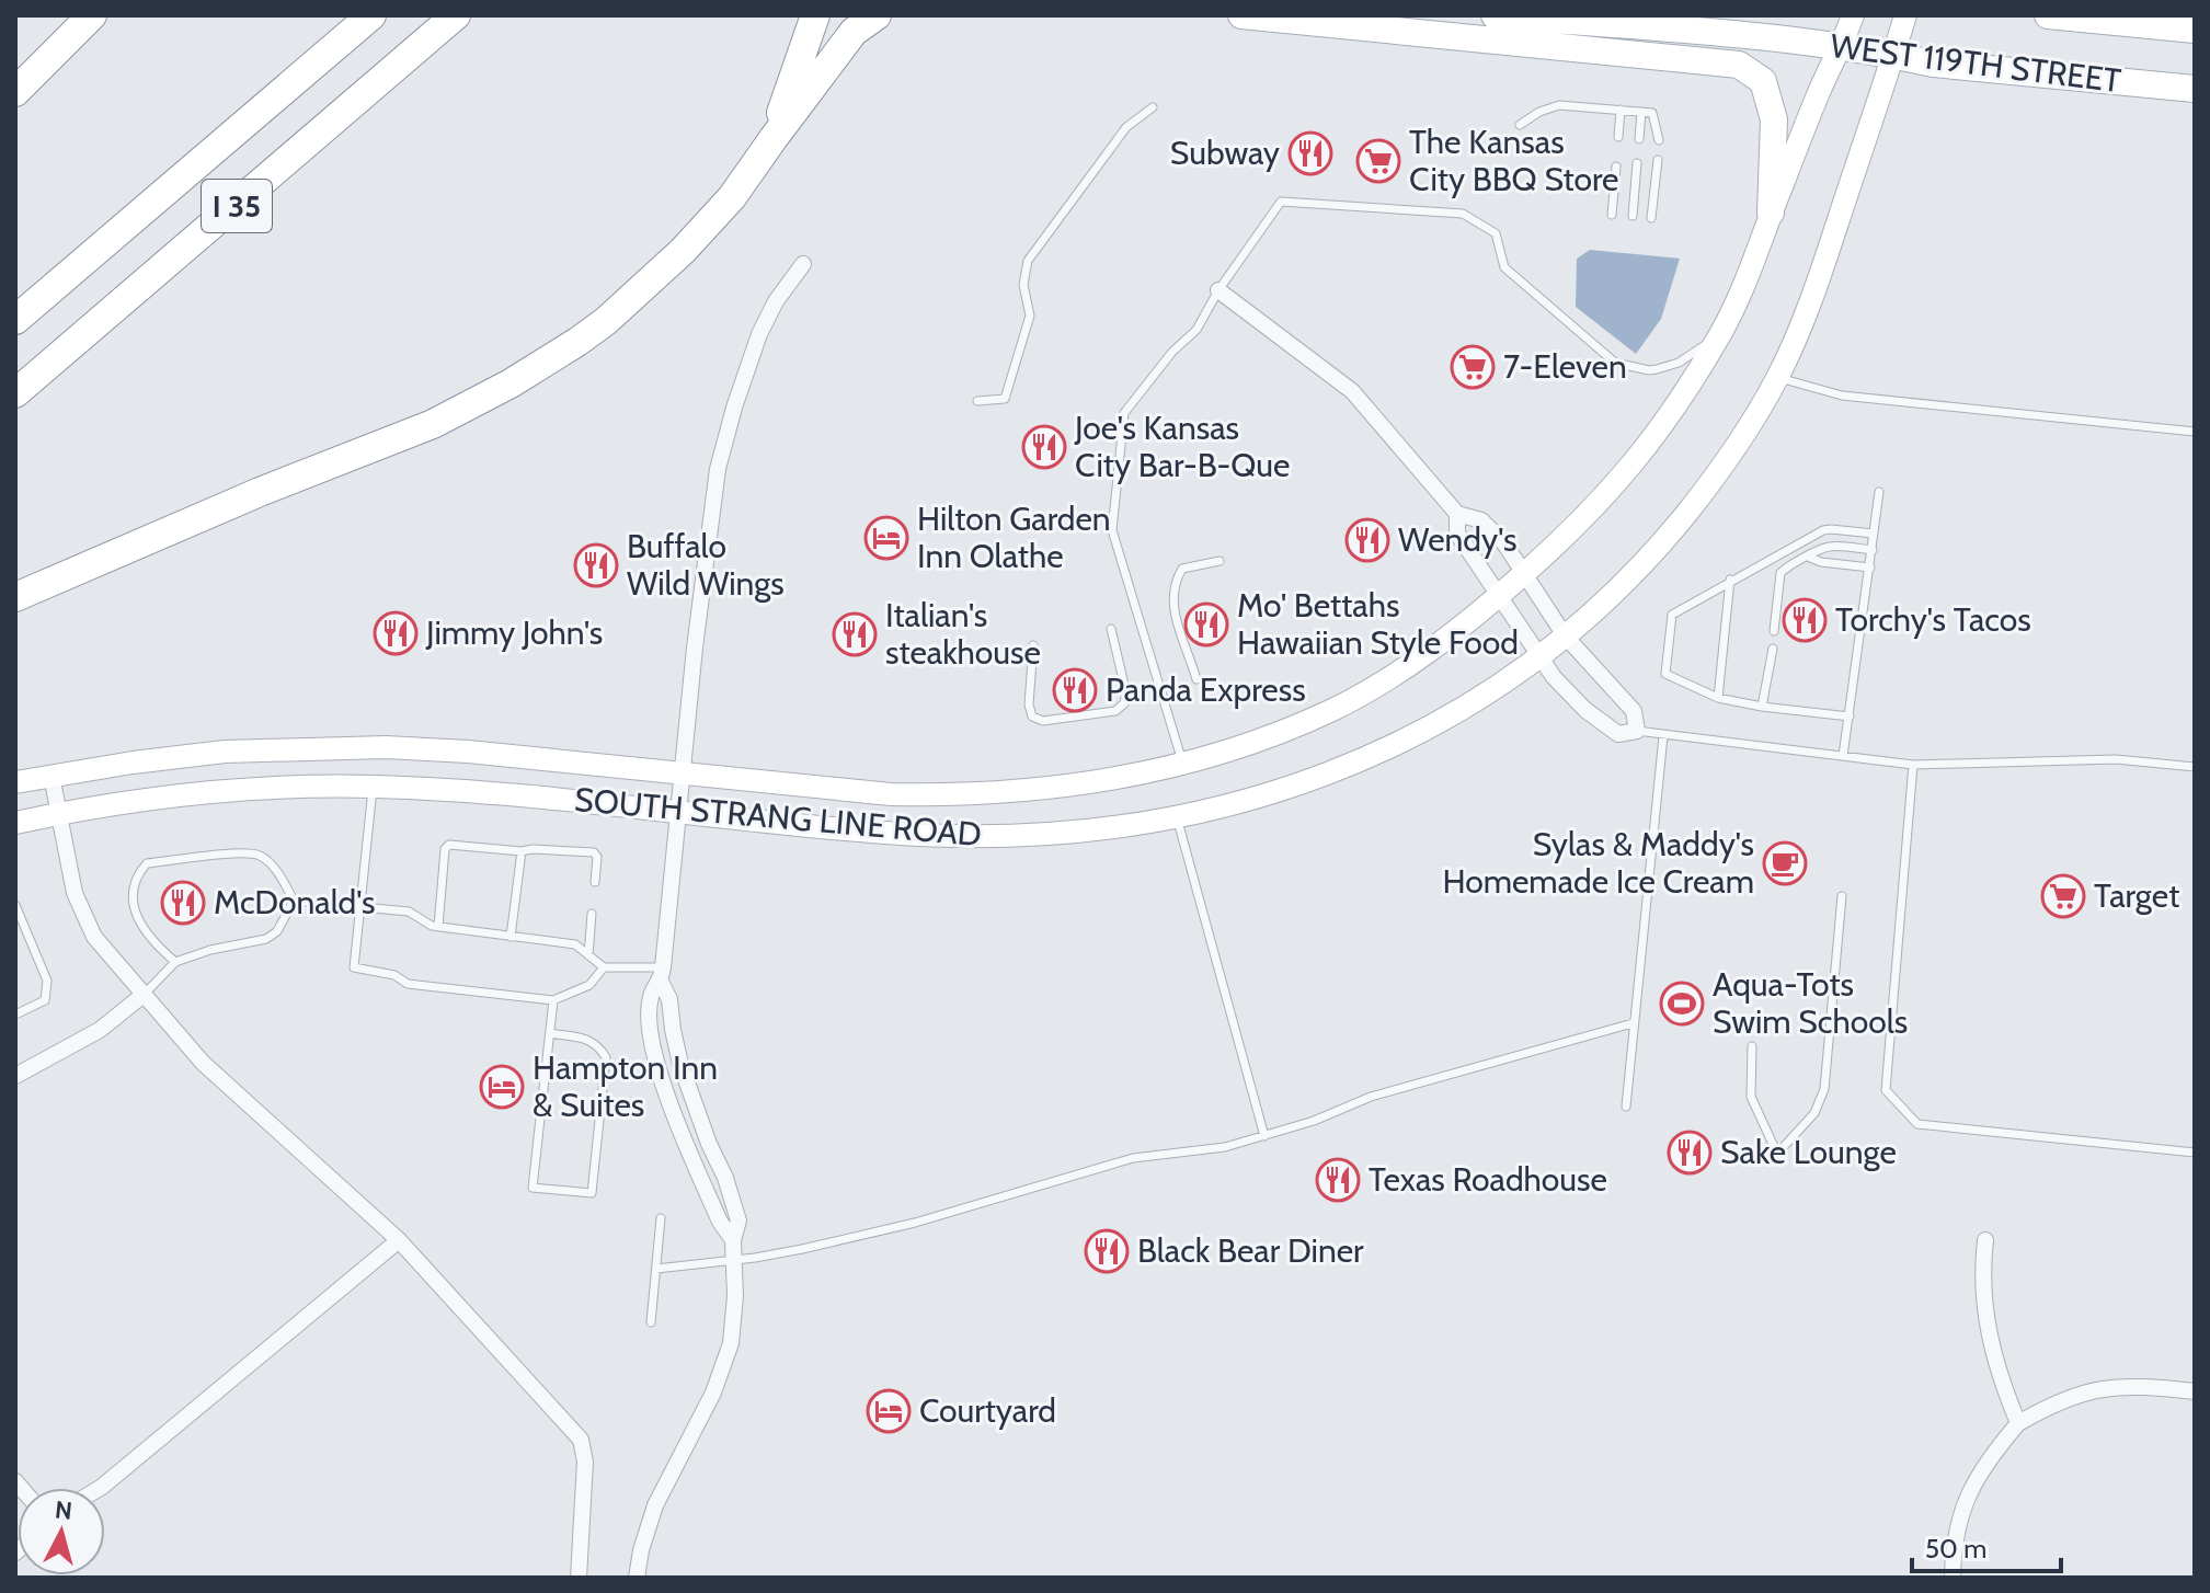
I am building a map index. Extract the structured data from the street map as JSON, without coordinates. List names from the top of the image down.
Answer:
{
  "streets": {
    "highway": ["I 35"],
    "main road": ["WEST 119TH STREET", "SOUTH STRANG LINE ROAD"]
  },
  "crossings": [
    ["WEST 119TH STREET", "SOUTH STRANG LINE ROAD"]
  ],
  "places": {
    "restaurant": [
      "Subway",
      "Joe's Kansas City Bar-B-Que",
      "Wendy's",
      "Buffalo Wild Wings",
      "Torchy's Tacos",
      "Mo' Bettahs Hawaiian Style Food",
      "Jimmy John's",
      "Italian's steakhouse",
      "Panda Express",
      "McDonald's",
      "Sake Lounge",
      "Texas Roadhouse",
      "Black Bear Diner"
    ],
    "supermarket": ["The Kansas City BBQ Store", "7-Eleven", "Target"],
    "hotel": ["Hilton Garden Inn Olathe", "Hampton Inn & Suites", "Courtyard"],
    "cafe": ["Sylas & Maddy's Homemade Ice Cream"],
    "sports": ["Aqua-Tots Swim Schools"]
  },
  "scale_bar": "50 m",
  "north": "top"
}
